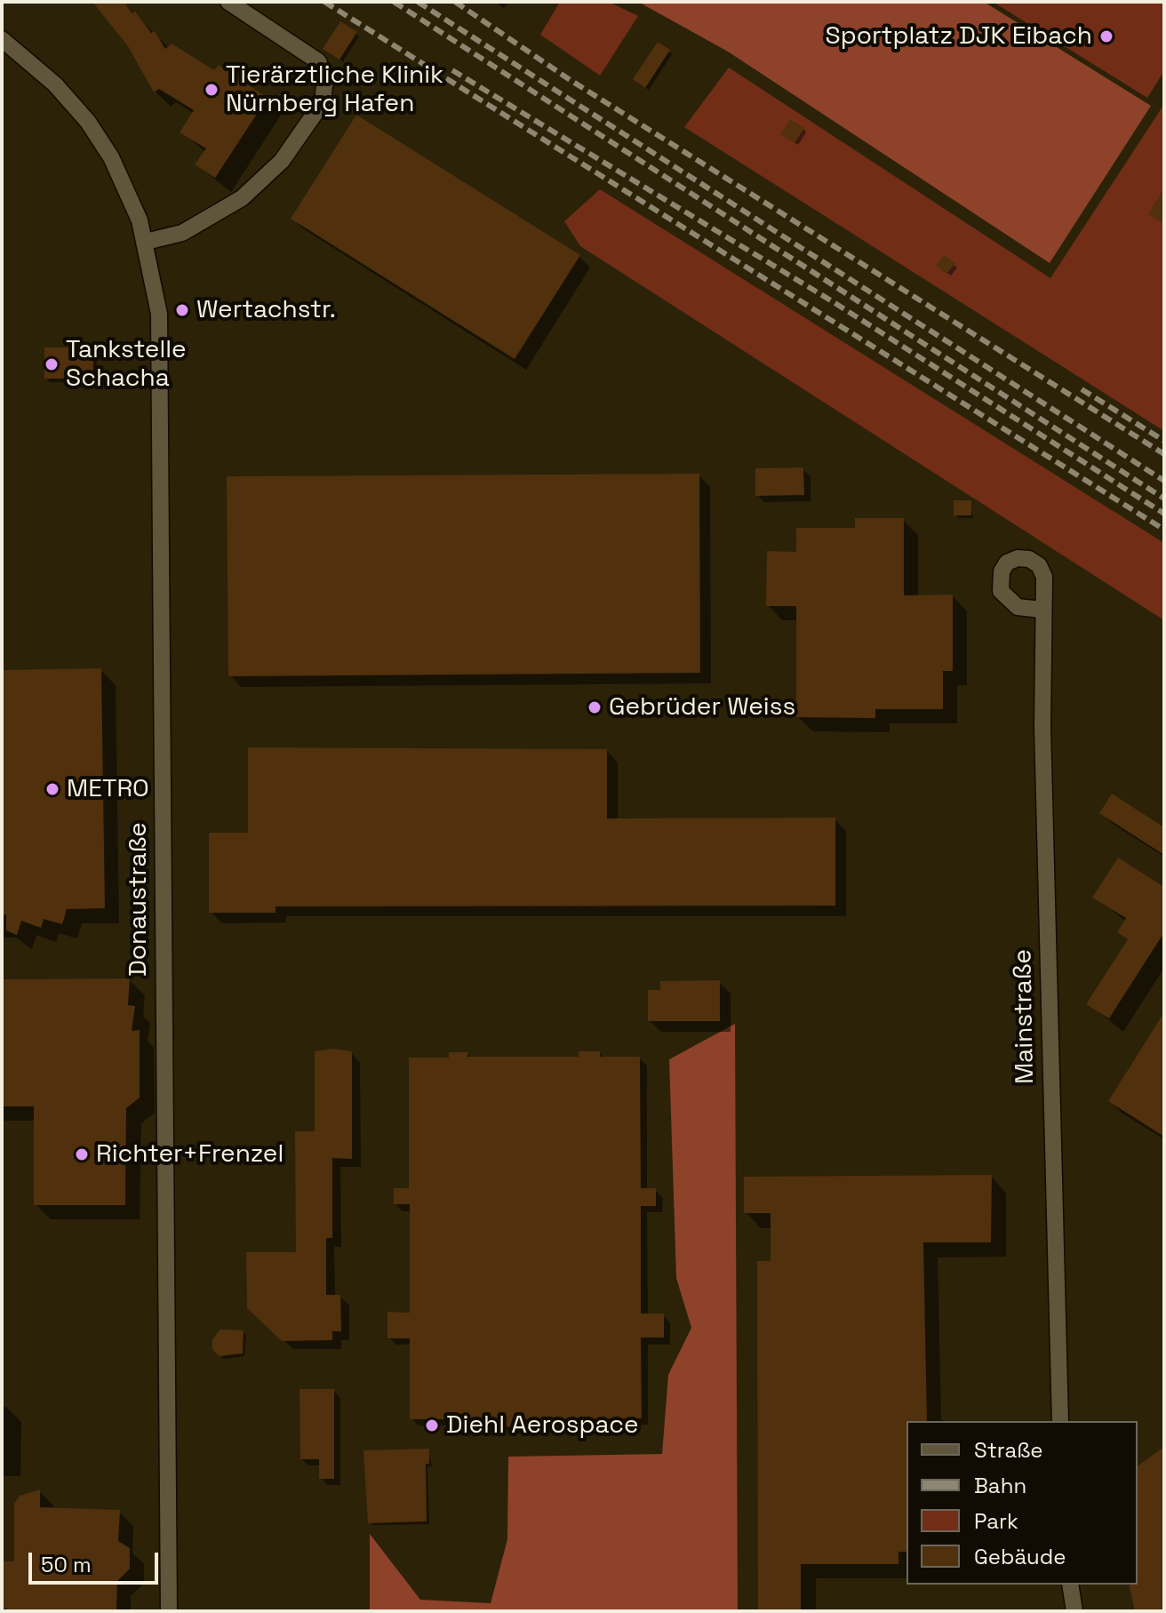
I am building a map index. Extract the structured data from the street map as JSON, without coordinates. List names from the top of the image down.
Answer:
{
  "streets": {
    "street": ["Donaustraße", "Mainstraße"]
  },
  "places": [
    "Sportplatz DJK Eibach",
    "Tierärztliche Klinik Nürnberg Hafen",
    "Wertachstr.",
    "Tankstelle Schacha",
    "Gebrüder Weiss",
    "METRO",
    "Richter+Frenzel",
    "Diehl Aerospace"
  ],
  "legend": [
    "Straße",
    "Bahn",
    "Park",
    "Gebäude"
  ],
  "scale_bar": "50 m"
}
